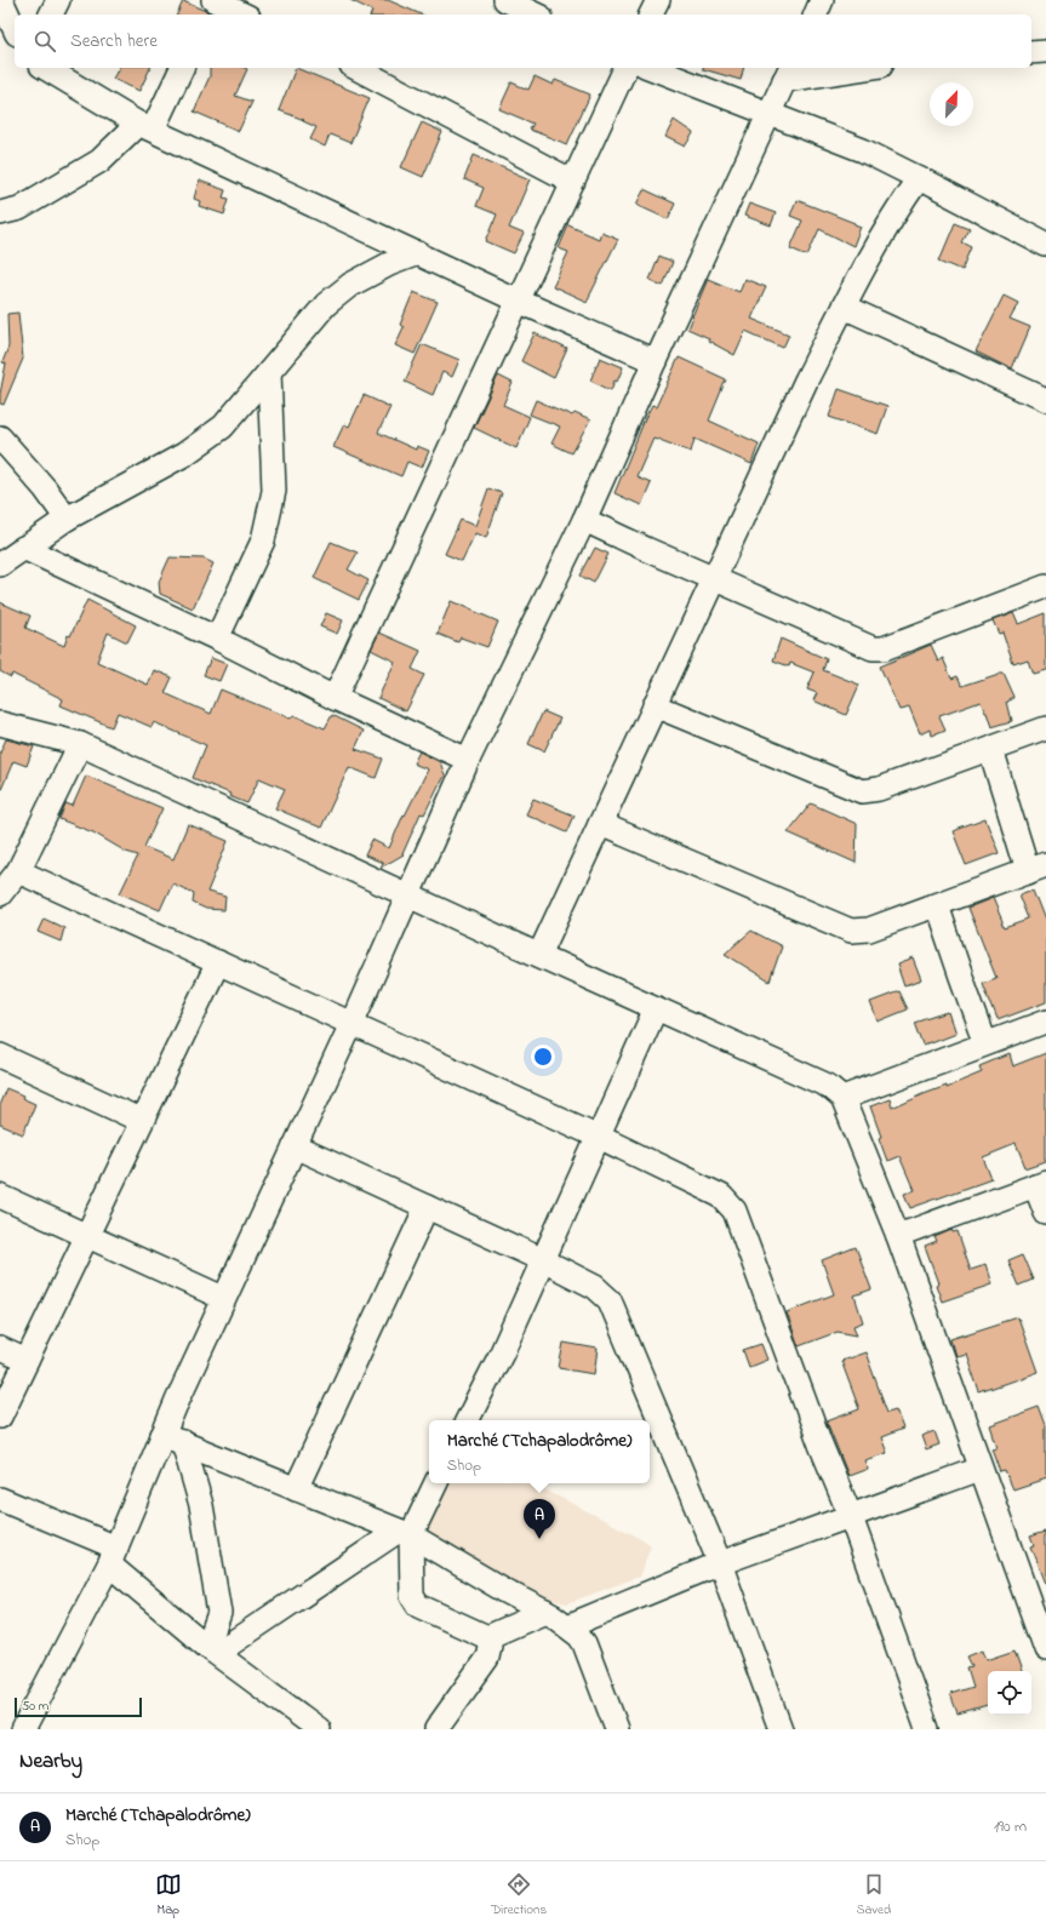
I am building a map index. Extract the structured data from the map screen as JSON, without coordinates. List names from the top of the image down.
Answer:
{
  "scale_bar": "50 m",
  "north": "top right",
  "page": {
    "search": "Search here",
    "popup": ["Marché (Tchapalodrôme)", "Shop"],
    "pins": "A",
    "scale": "50 m",
    "heading": "Nearby",
    "list": [
      {
        "mark": "A",
        "name": "Marché (Tchapalodrôme)",
        "note": "Shop",
        "value": "190 m"
      }
    ],
    "nav": ["Map", "Directions", "Saved"]
  }
}
